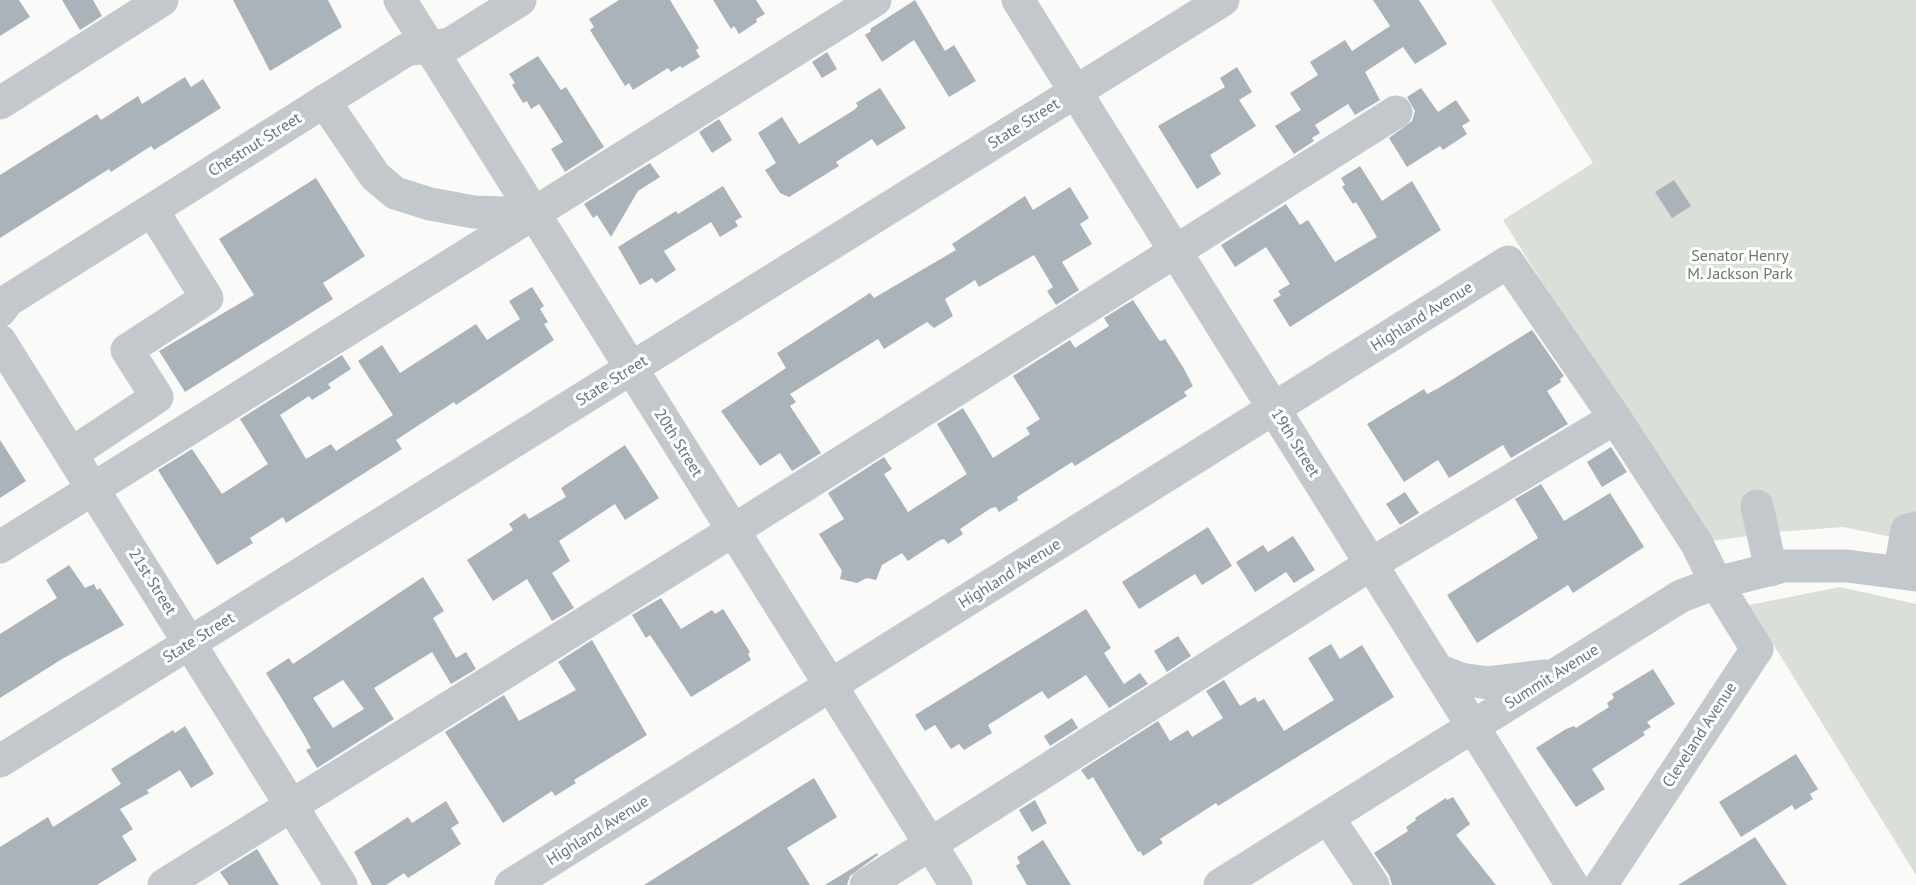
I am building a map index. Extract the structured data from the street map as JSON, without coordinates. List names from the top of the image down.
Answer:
{
  "streets": {
    "street": [
      "State Street",
      "Chestnut Street",
      "Highland Avenue",
      "20th Street",
      "19th Street",
      "21st Street",
      "Summit Avenue",
      "Cleveland Avenue"
    ]
  },
  "crossings": [
    ["State Street", "20th Street"],
    ["State Street", "19th Street"],
    ["State Street", "21st Street"],
    ["Chestnut Street", "20th Street"],
    ["Highland Avenue", "20th Street"],
    ["Highland Avenue", "19th Street"],
    ["19th Street", "Summit Avenue"],
    ["Summit Avenue", "Cleveland Avenue"]
  ],
  "parks": ["Senator Henry M. Jackson Park"]
}
